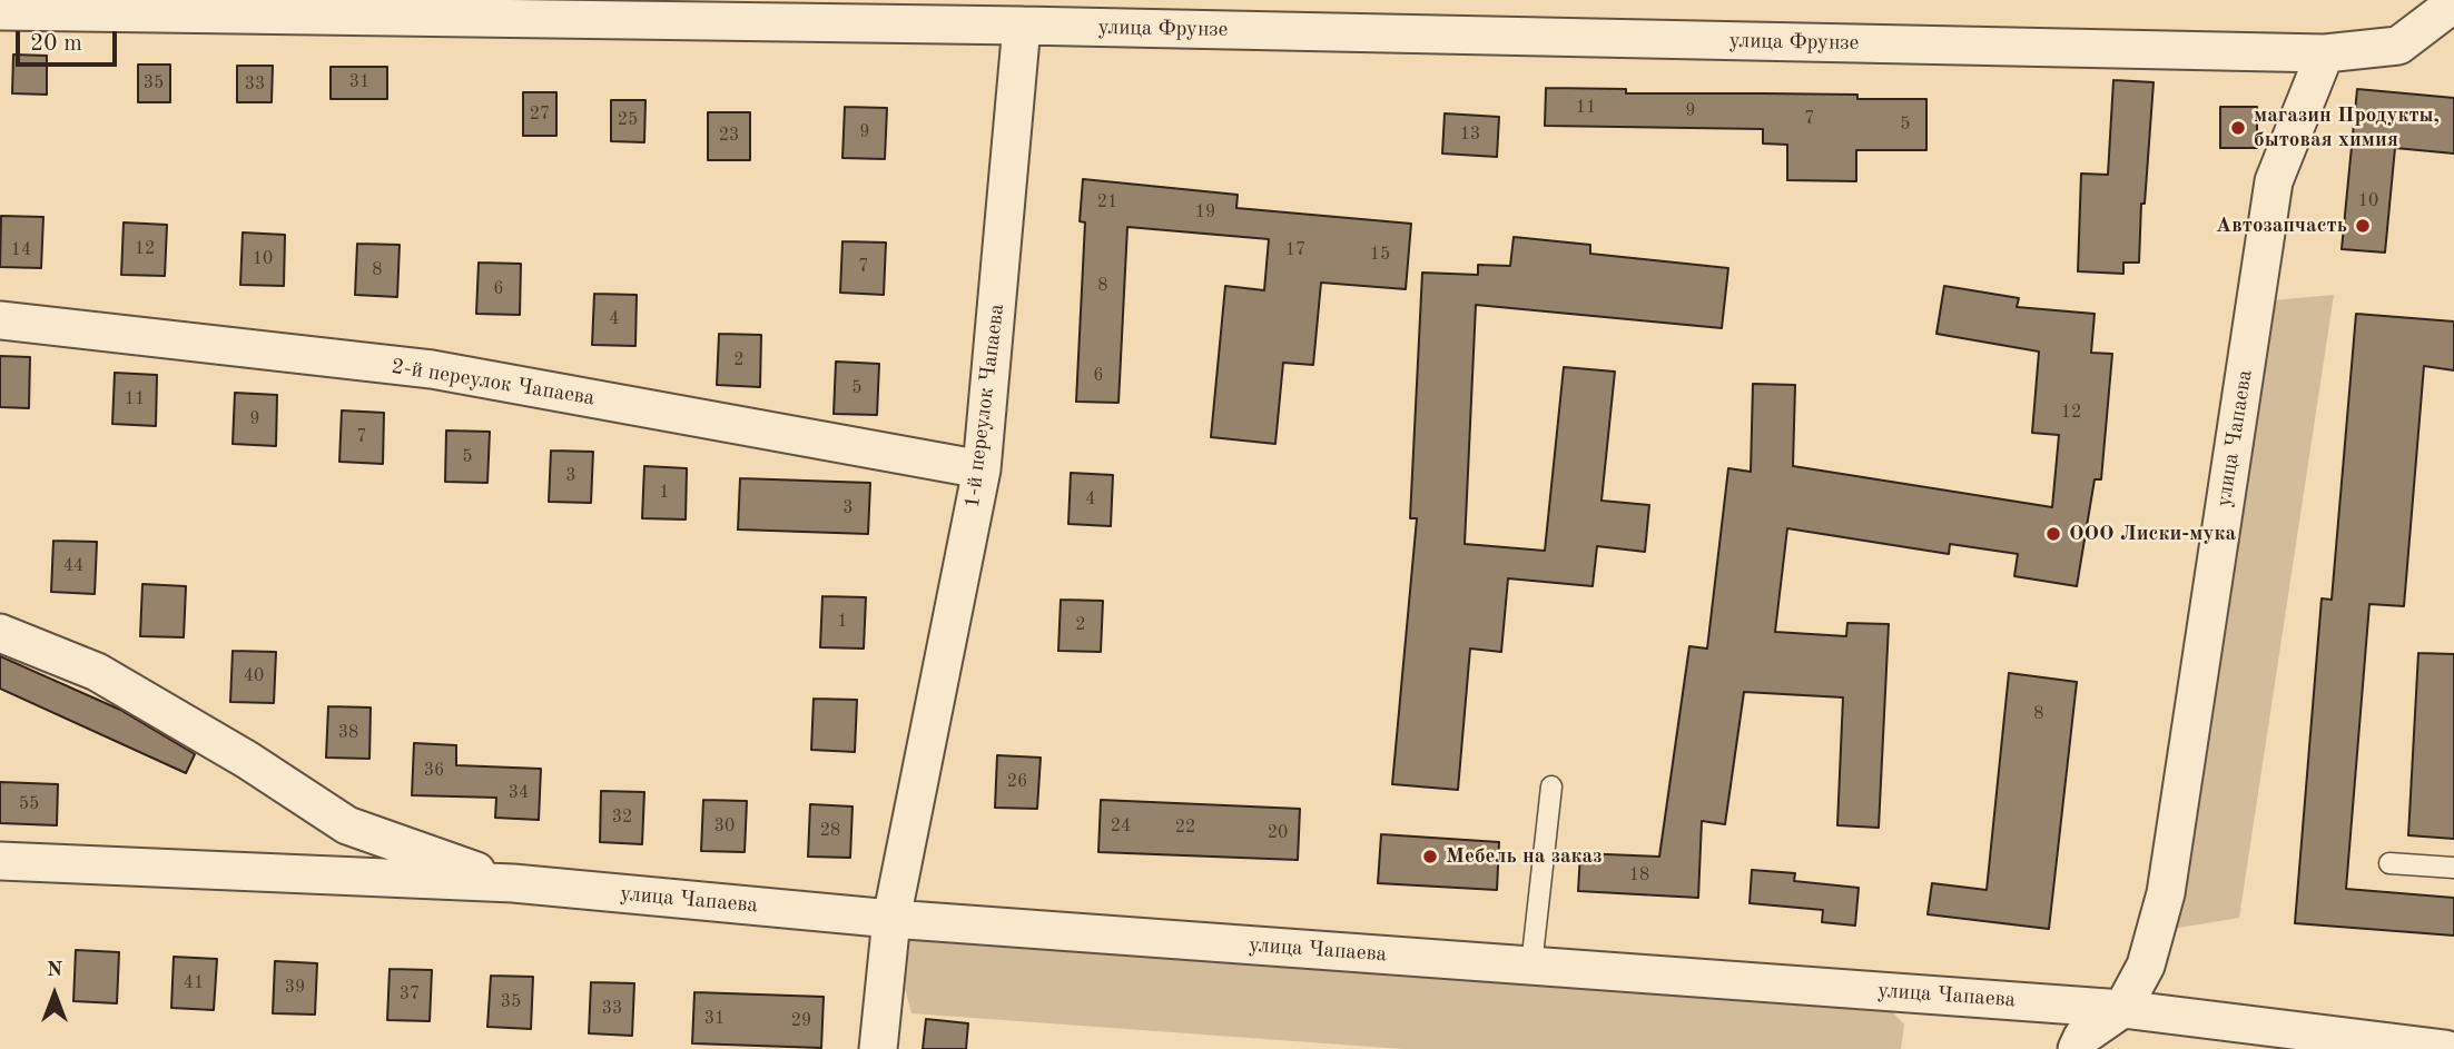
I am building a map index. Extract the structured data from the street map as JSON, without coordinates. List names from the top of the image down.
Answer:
{
  "streets": {
    "street": [
      "улица Фрунзе",
      "2-й переулок Чапаева",
      "1-й переулок Чапаева",
      "улица Чапаева"
    ]
  },
  "crossings": [
    ["улица Фрунзе", "1-й переулок Чапаева"],
    ["улица Фрунзе", "улица Чапаева"],
    ["2-й переулок Чапаева", "1-й переулок Чапаева"],
    ["1-й переулок Чапаева", "улица Чапаева"]
  ],
  "places": [
    "магазин Продукты, бытовая химия",
    "Автозапчасть",
    "ООО Лиски-мука",
    "Мебель на заказ"
  ],
  "house_numbers": [
    "31",
    "35",
    "33",
    "11",
    "9",
    "27",
    "7",
    "25",
    "5",
    "9",
    "13",
    "23",
    "10",
    "21",
    "19",
    "12",
    "14",
    "17",
    "15",
    "10",
    "7",
    "8",
    "8",
    "6",
    "4",
    "2",
    "6",
    "5",
    "11",
    "12",
    "9",
    "7",
    "5",
    "3",
    "1",
    "4",
    "3",
    "44",
    "1",
    "2",
    "40",
    "8",
    "38",
    "36",
    "26",
    "34",
    "55",
    "32",
    "30",
    "24",
    "22",
    "28",
    "20",
    "18",
    "41",
    "39",
    "37",
    "35",
    "33",
    "31",
    "29"
  ],
  "scale_bar": "20 m",
  "north": "top"
}
